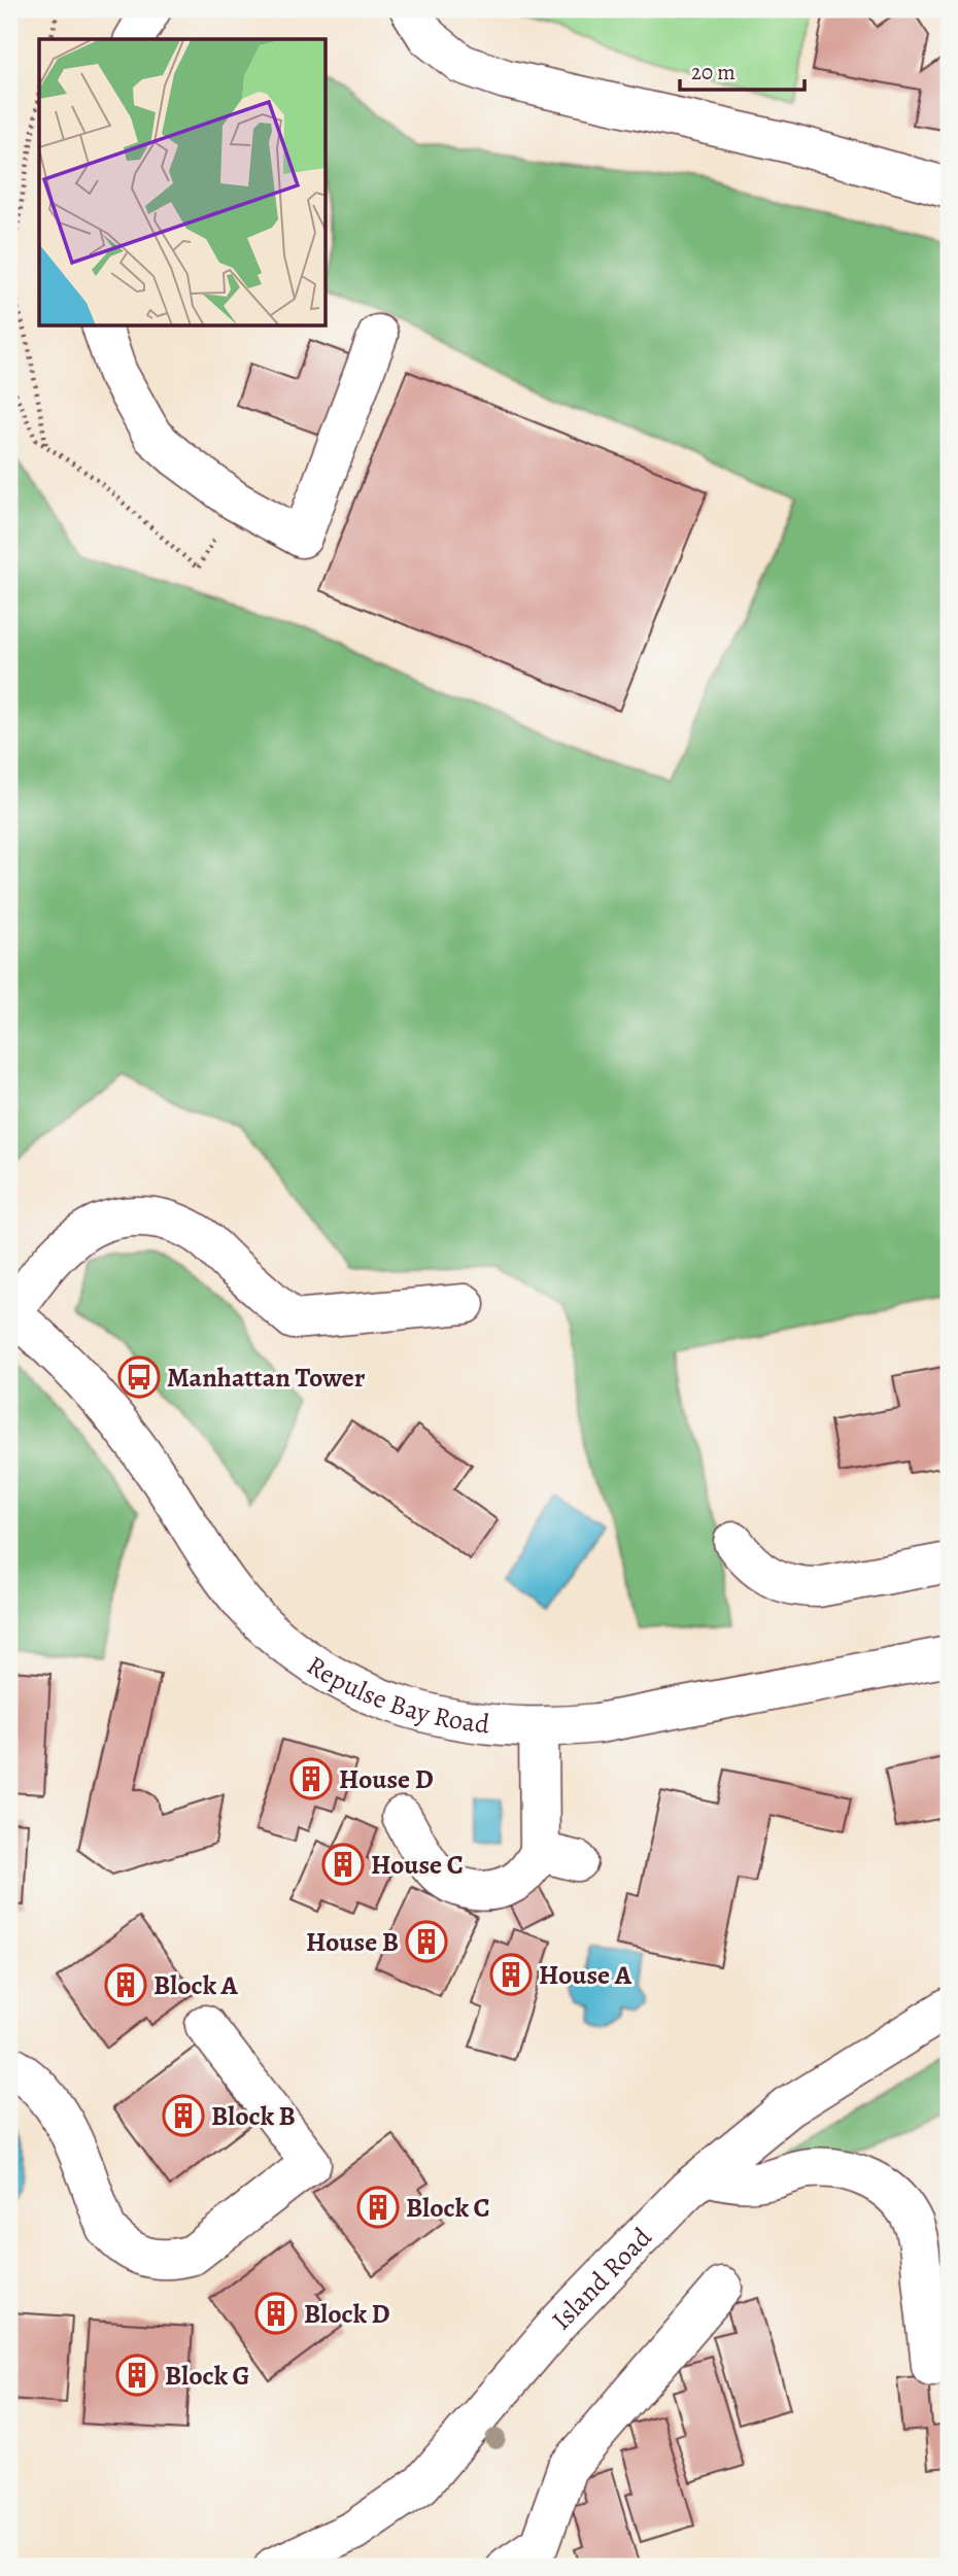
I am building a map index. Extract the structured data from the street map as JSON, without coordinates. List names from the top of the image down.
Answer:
{
  "streets": {
    "main road": ["Repulse Bay Road", "Island Road"]
  },
  "places": {
    "bus stop": ["Manhattan Tower"],
    "building": [
      "House D",
      "House C",
      "House B",
      "House A",
      "Block A",
      "Block B",
      "Block C",
      "Block D",
      "Block G"
    ]
  },
  "scale_bar": "20 m"
}
